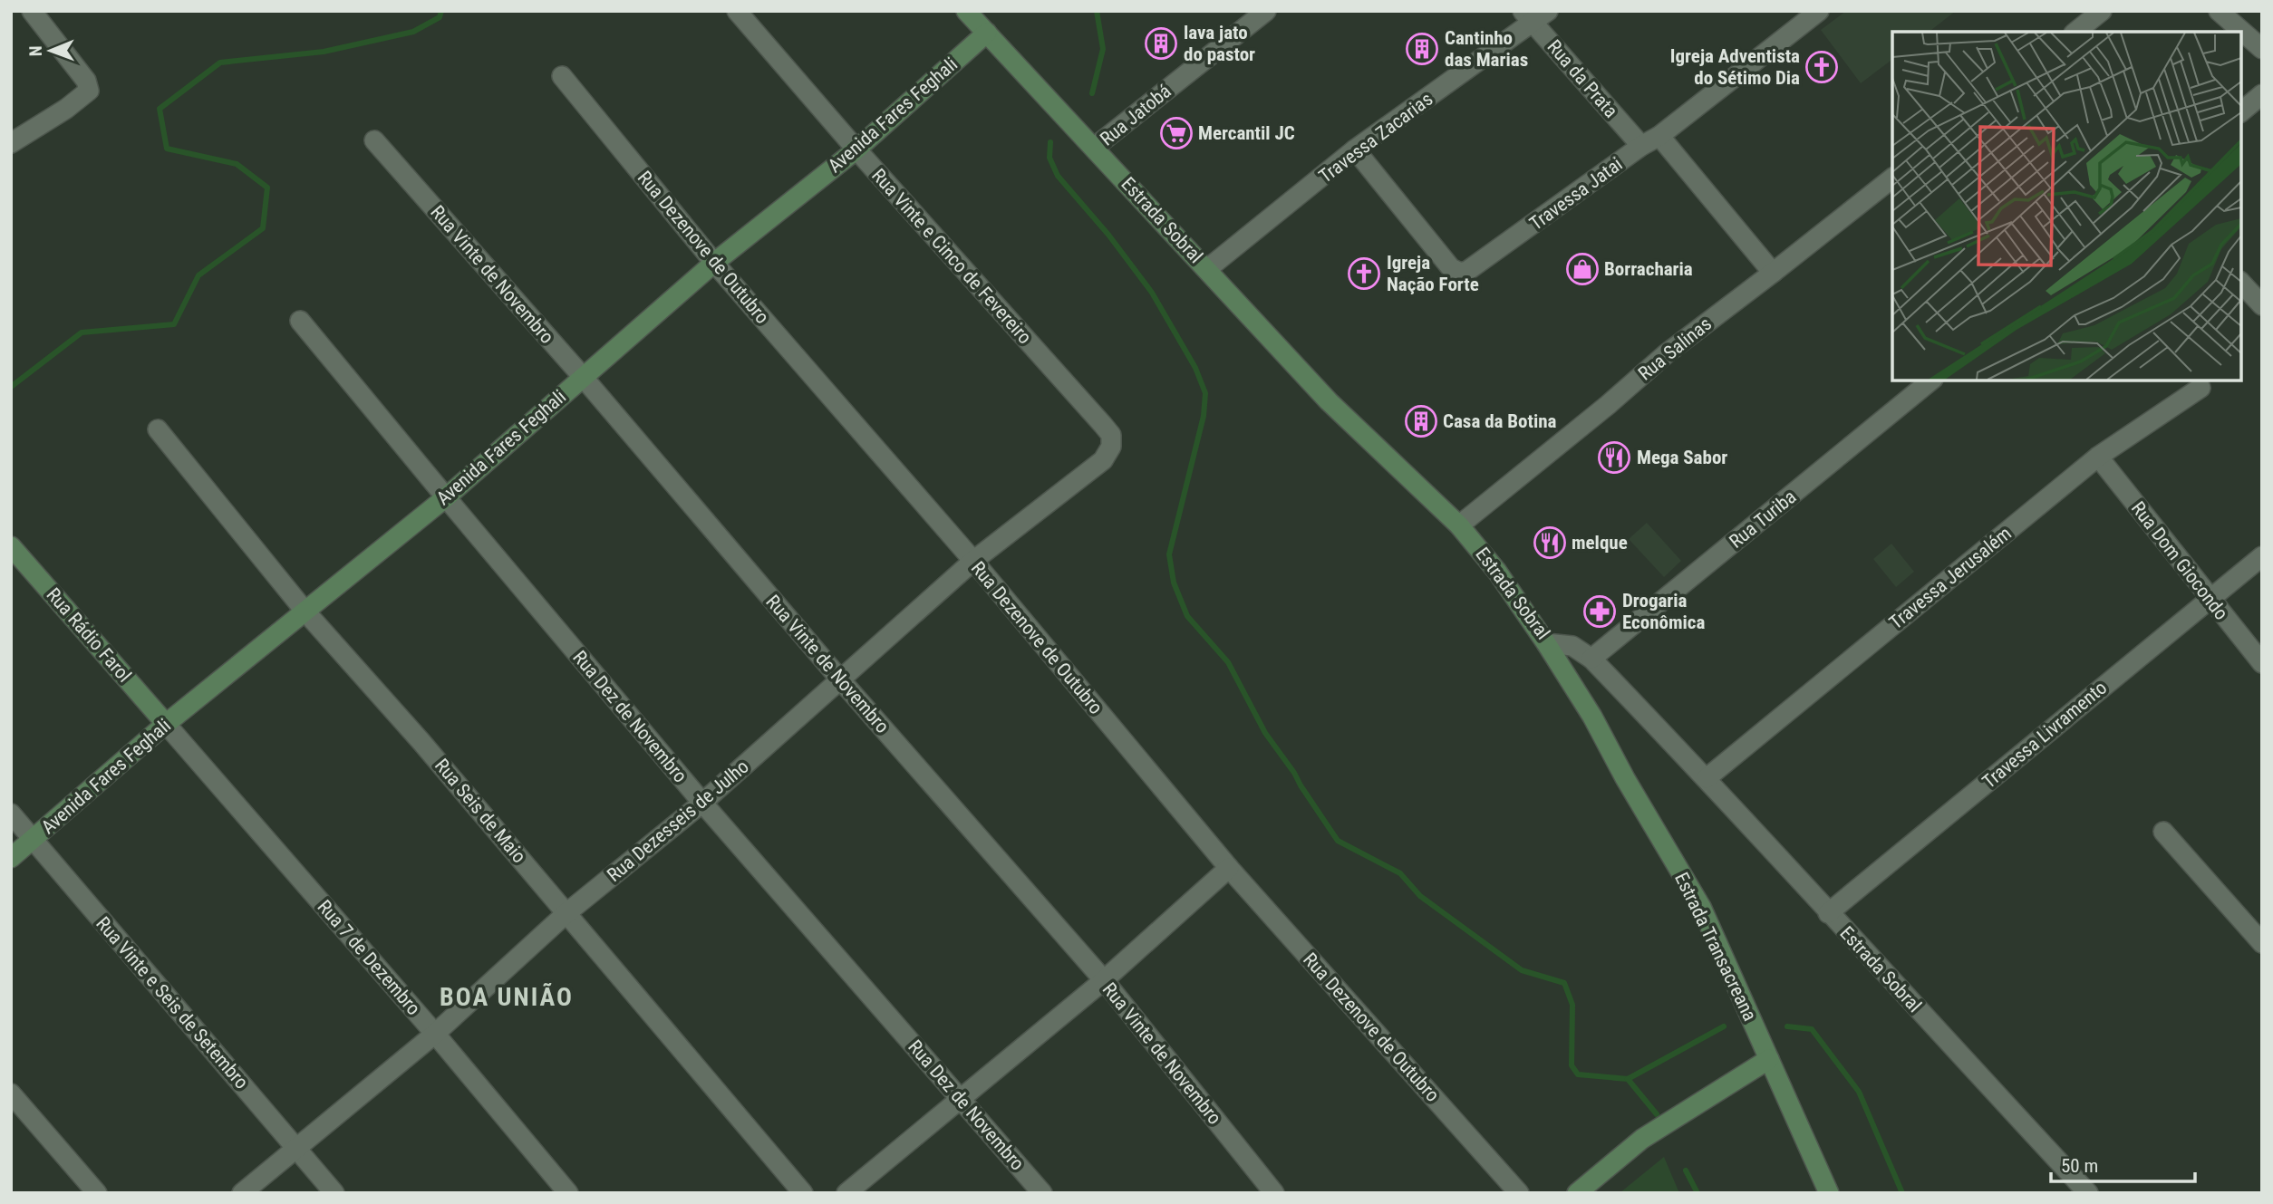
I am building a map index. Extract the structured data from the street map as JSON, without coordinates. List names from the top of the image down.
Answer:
{
  "streets": {
    "street": [
      "Rua da Prata",
      "Avenida Fares Feghali",
      "Rua Jatobá",
      "Travessa Zacarias",
      "Travessa Jatai",
      "Estrada Sobral",
      "Rua Dezenove de Outubro",
      "Rua Vinte e Cinco de Fevereiro",
      "Rua Vinte de Novembro",
      "Rua Salinas",
      "Rua Turiba",
      "Rua Dom Giocondo",
      "Travessa Jerusalém",
      "Rua Rádio Farol",
      "Rua Dez de Novembro",
      "Travessa Livramento",
      "Rua Seis de Maio",
      "Rua Dezesseis de Julho",
      "Estrada Transacreana",
      "Rua 7 de Dezembro",
      "Rua Vinte e Seis de Setembro"
    ]
  },
  "crossings": [
    ["Rua da Prata", "Travessa Zacarias"],
    ["Rua da Prata", "Travessa Jatai"],
    ["Avenida Fares Feghali", "Estrada Sobral"],
    ["Avenida Fares Feghali", "Rua Dezenove de Outubro"],
    ["Avenida Fares Feghali", "Rua Vinte e Cinco de Fevereiro"],
    ["Avenida Fares Feghali", "Rua Vinte de Novembro"],
    ["Avenida Fares Feghali", "Rua Rádio Farol"],
    ["Avenida Fares Feghali", "Rua Dez de Novembro"],
    ["Avenida Fares Feghali", "Rua Seis de Maio"],
    ["Avenida Fares Feghali", "Rua 7 de Dezembro"],
    ["Avenida Fares Feghali", "Rua Vinte e Seis de Setembro"],
    ["Rua Jatobá", "Estrada Sobral"],
    ["Travessa Zacarias", "Travessa Jatai"],
    ["Travessa Zacarias", "Estrada Sobral"],
    ["Estrada Sobral", "Rua Salinas"],
    ["Estrada Sobral", "Rua Turiba"],
    ["Estrada Sobral", "Travessa Jerusalém"],
    ["Estrada Sobral", "Travessa Livramento"],
    ["Estrada Sobral", "Estrada Transacreana"],
    ["Rua Dezenove de Outubro", "Rua Dezesseis de Julho"],
    ["Rua Vinte e Cinco de Fevereiro", "Rua Dezesseis de Julho"],
    ["Rua Vinte de Novembro", "Rua Dezesseis de Julho"],
    ["Rua Dom Giocondo", "Travessa Jerusalém"],
    ["Rua Dom Giocondo", "Travessa Livramento"],
    ["Rua Rádio Farol", "Rua 7 de Dezembro"],
    ["Rua Dez de Novembro", "Rua Dezesseis de Julho"],
    ["Rua Seis de Maio", "Rua Dezesseis de Julho"],
    ["Rua Dezesseis de Julho", "Rua 7 de Dezembro"],
    ["Rua Dezesseis de Julho", "Rua Vinte e Seis de Setembro"]
  ],
  "districts": ["BOA UNIÃO"],
  "places": {
    "building": ["lava jato do pastor", "Cantinho das Marias", "Casa da Botina"],
    "church": ["Igreja Adventista do Sétimo Dia", "Igreja Nação Forte"],
    "supermarket": ["Mercantil JC"],
    "shop": ["Borracharia"],
    "restaurant": ["Mega Sabor", "melque"],
    "pharmacy": ["Drogaria Econômica"]
  },
  "scale_bar": "50 m",
  "north": "left"
}
